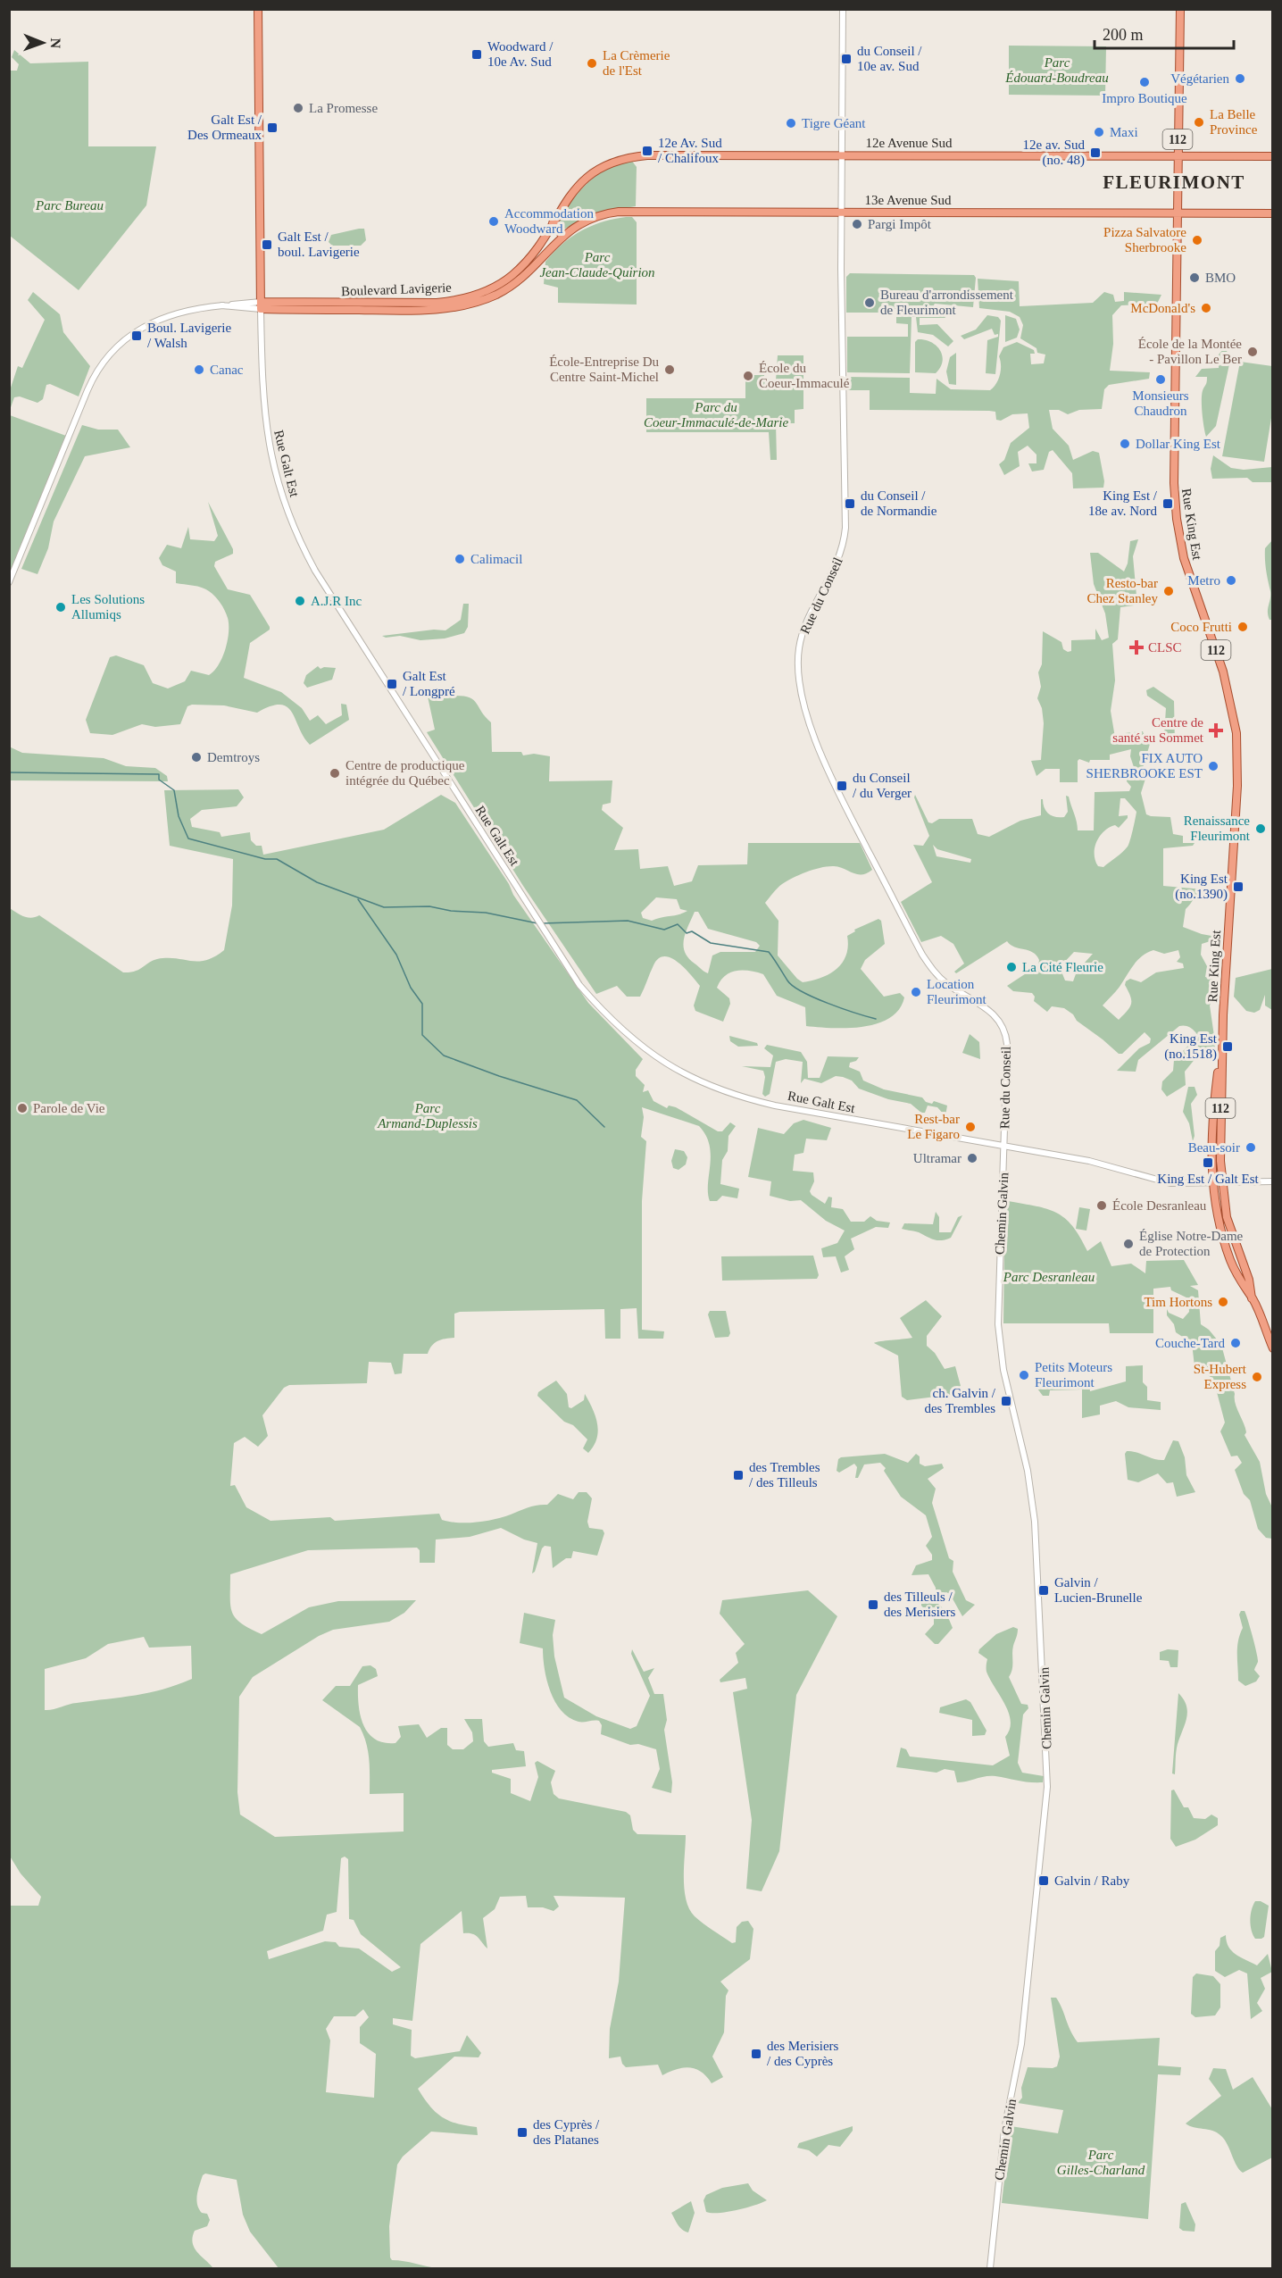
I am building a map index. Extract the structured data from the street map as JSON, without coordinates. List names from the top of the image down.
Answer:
{
  "streets": {
    "main road": [
      "112",
      "12e Avenue Sud",
      "13e Avenue Sud",
      "Boulevard Lavigerie",
      "Rue Galt Est",
      "Rue King Est"
    ],
    "street": ["Rue du Conseil", "Chemin Galvin"]
  },
  "crossings": [
    ["12e Avenue Sud", "Boulevard Lavigerie"],
    ["12e Avenue Sud", "Rue King Est"],
    ["12e Avenue Sud", "Rue du Conseil"],
    ["13e Avenue Sud", "Boulevard Lavigerie"],
    ["13e Avenue Sud", "Rue King Est"],
    ["13e Avenue Sud", "Rue du Conseil"],
    ["Boulevard Lavigerie", "Rue Galt Est"],
    ["Rue Galt Est", "Rue King Est"],
    ["Rue Galt Est", "Rue du Conseil"],
    ["Rue Galt Est", "Chemin Galvin"],
    ["Rue du Conseil", "Chemin Galvin"]
  ],
  "districts": ["FLEURIMONT"],
  "parks": [
    "Parc Édouard-Boudreau",
    "Parc Bureau",
    "Parc Jean-Claude-Quirion",
    "Parc du Coeur-Immaculé-de-Marie",
    "Parc Armand-Duplessis",
    "Parc Desranleau",
    "Parc Gilles-Charland"
  ],
  "places": {
    "transit": [
      "Woodward / 10e Av. Sud",
      "du Conseil / 10e av. Sud",
      "Galt Est / Des Ormeaux",
      "12e Av. Sud / Chalifoux",
      "12e av. Sud (no. 48)",
      "Galt Est / boul. Lavigerie",
      "Boul. Lavigerie / Walsh",
      "du Conseil / de Normandie",
      "King Est / 18e av. Nord",
      "Galt Est / Longpré",
      "du Conseil / du Verger",
      "King Est (no.1390)",
      "King Est (no.1518)",
      "King Est / Galt Est",
      "ch. Galvin / des Trembles",
      "des Trembles / des Tilleuls",
      "Galvin / Lucien-Brunelle",
      "des Tilleuls / des Merisiers",
      "Galvin / Raby",
      "des Merisiers / des Cyprès",
      "des Cyprès / des Platanes"
    ],
    "other": [
      "La Crèmerie de l'Est",
      "Végétarien",
      "Impro Boutique",
      "La Promesse",
      "La Belle Province",
      "Tigre Géant",
      "Maxi",
      "Accommodation Woodward",
      "Pargi Impôt",
      "Pizza Salvatore Sherbrooke",
      "BMO",
      "Bureau d'arrondissement de Fleurimont",
      "McDonald's",
      "École de la Montée - Pavillon Le Ber",
      "Canac",
      "École-Entreprise Du Centre Saint-Michel",
      "École du Coeur-Immaculé",
      "Monsieurs Chaudron",
      "Dollar King Est",
      "Calimacil",
      "Metro",
      "Resto-bar Chez Stanley",
      "A.J.R Inc",
      "Les Solutions Allumiqs",
      "Coco Frutti",
      "Demtroys",
      "FIX AUTO SHERBROOKE EST",
      "Centre de productique intégrée du Québec",
      "Renaissance Fleurimont",
      "La Cité Fleurie",
      "Location Fleurimont",
      "Parole de Vie",
      "Rest-bar Le Figaro",
      "Beau-soir",
      "Ultramar",
      "École Desranleau",
      "Église Notre-Dame de Protection",
      "Tim Hortons",
      "Couche-Tard",
      "Petits Moteurs Fleurimont",
      "St-Hubert Express"
    ],
    "health": ["CLSC", "Centre de santé su Sommet"]
  },
  "scale_bar": "200 m",
  "north": "right"
}
